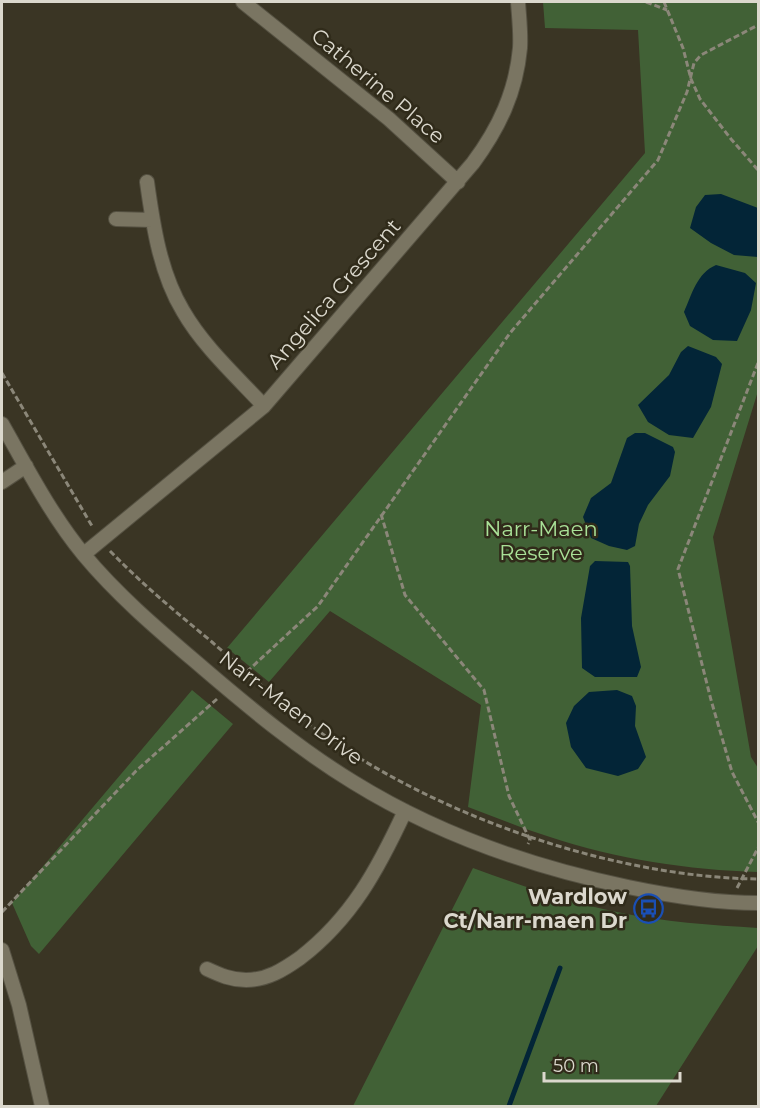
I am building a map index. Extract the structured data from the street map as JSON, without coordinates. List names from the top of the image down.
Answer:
{
  "streets": {
    "street": ["Catherine Place", "Angelica Crescent", "Narr-Maen Drive"]
  },
  "crossings": [
    ["Catherine Place", "Angelica Crescent"],
    ["Angelica Crescent", "Narr-Maen Drive"]
  ],
  "parks": ["Narr-Maen Reserve"],
  "places": {
    "bus stop": ["Wardlow Ct/Narr-maen Dr"]
  },
  "scale_bar": "50 m"
}
